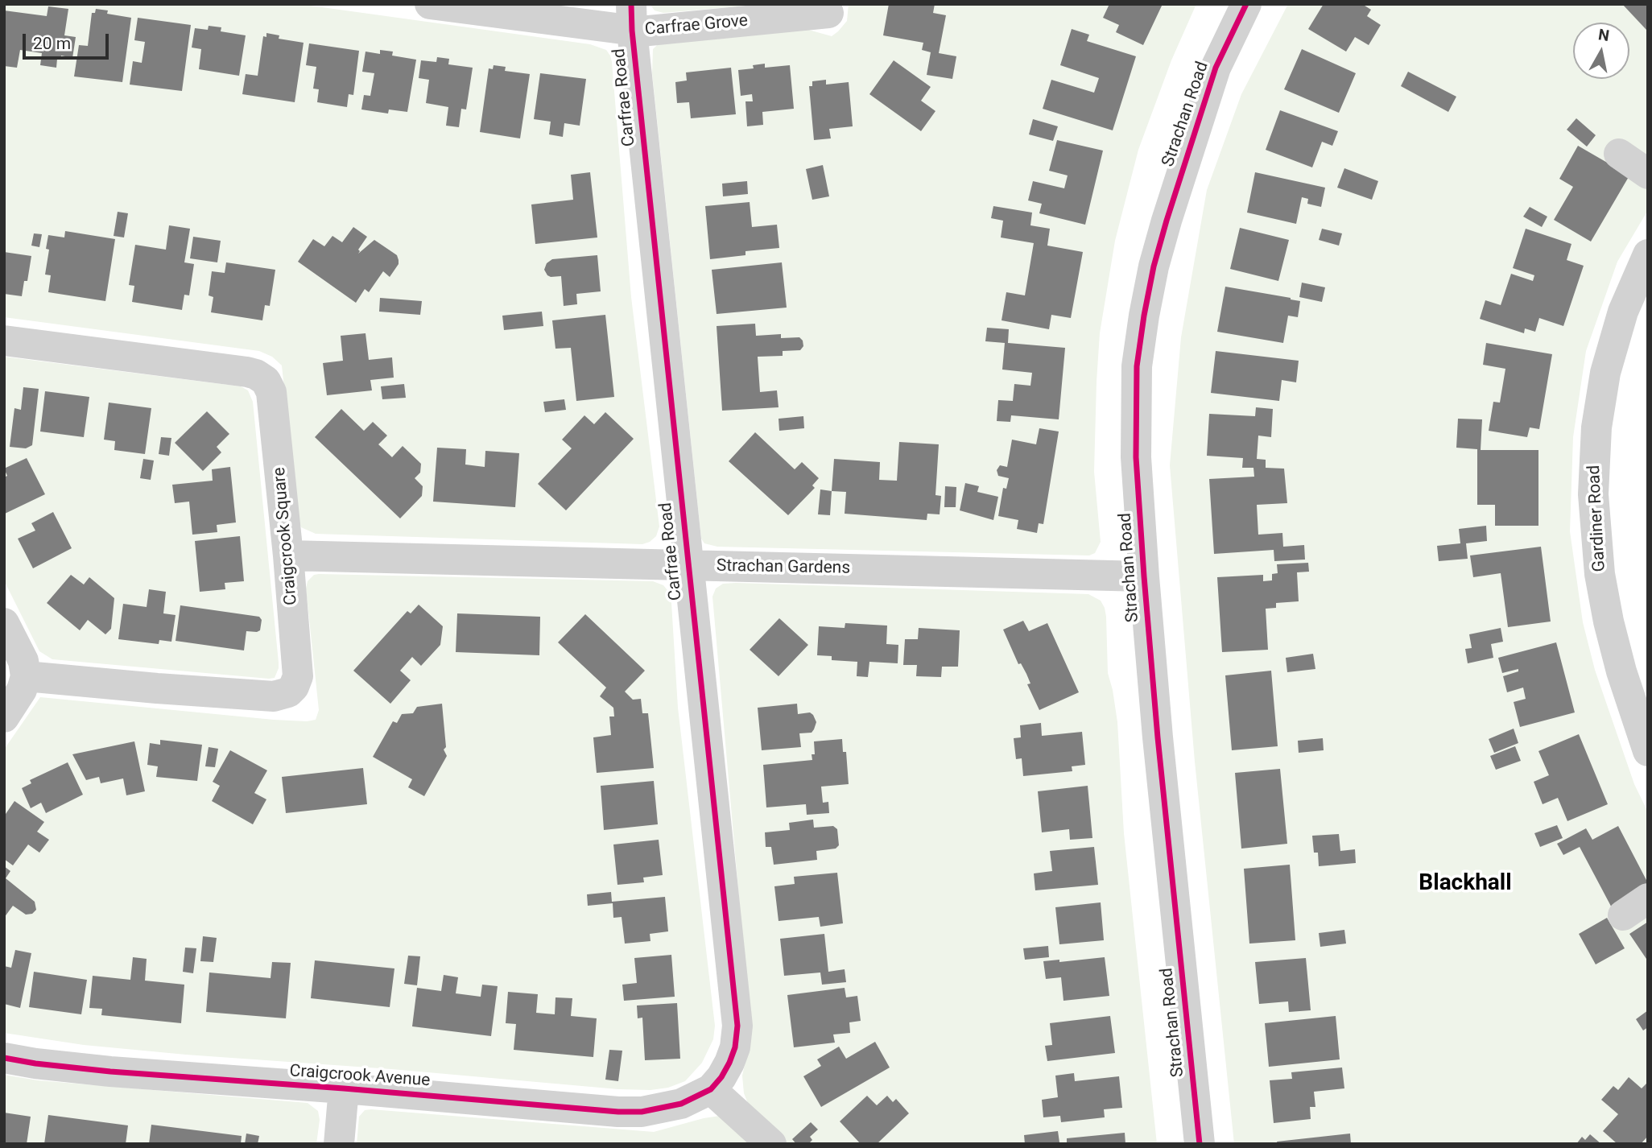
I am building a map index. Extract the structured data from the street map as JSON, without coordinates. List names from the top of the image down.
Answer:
{
  "streets": {
    "street": [
      "Carfrae Grove",
      "Carfrae Road",
      "Strachan Road",
      "Gardiner Road",
      "Craigcrook Square",
      "Strachan Gardens",
      "Craigcrook Avenue"
    ]
  },
  "crossings": [
    ["Carfrae Grove", "Carfrae Road"],
    ["Carfrae Road", "Strachan Gardens"],
    ["Carfrae Road", "Craigcrook Avenue"],
    ["Strachan Road", "Strachan Gardens"],
    ["Craigcrook Square", "Strachan Gardens"]
  ],
  "districts": ["Blackhall"],
  "scale_bar": "20 m",
  "north": "top"
}
